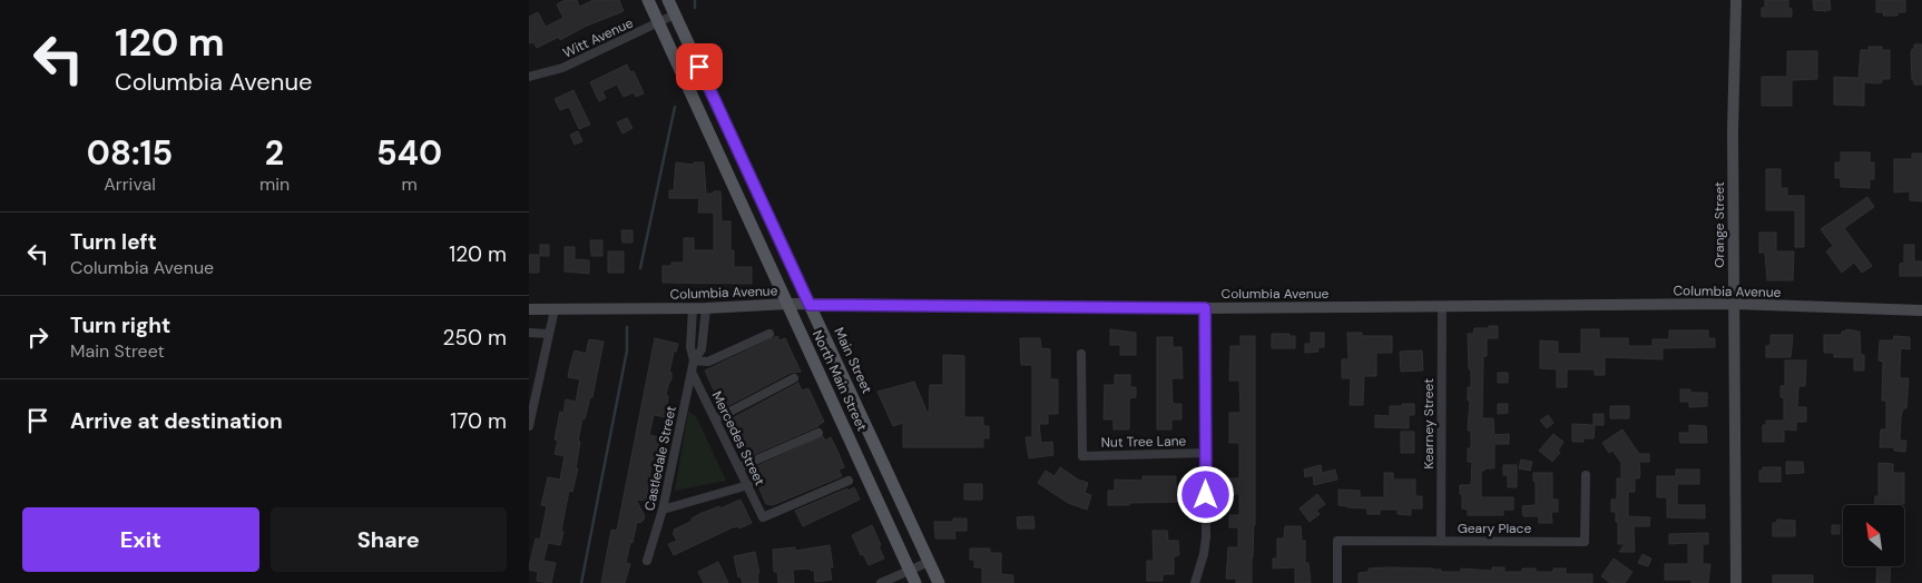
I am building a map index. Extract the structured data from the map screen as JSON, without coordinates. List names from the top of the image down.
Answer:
{
  "streets": {
    "main road": [
      "Orange Street",
      "Columbia Avenue",
      "Main Street",
      "North Main Street"
    ],
    "street": [
      "Witt Avenue",
      "Kearney Street",
      "Mercedes Street",
      "Nut Tree Lane",
      "Castledale Street",
      "Geary Place"
    ]
  },
  "crossings": [
    ["Witt Avenue", "Main Street"],
    ["Witt Avenue", "North Main Street"],
    ["Orange Street", "Columbia Avenue"],
    ["Columbia Avenue", "Main Street"],
    ["Columbia Avenue", "North Main Street"],
    ["Columbia Avenue", "Kearney Street"],
    ["Columbia Avenue", "Castledale Street"],
    ["Kearney Street", "Geary Place"],
    ["Mercedes Street", "Castledale Street"]
  ],
  "north": "top left",
  "page": {
    "turn": ["120 m", "Columbia Avenue"],
    "eta": [
      "08:15",
      "Arrival",
      "2",
      "min",
      "540",
      "m"
    ],
    "list": [
      {
        "name": "Turn left",
        "note": "Columbia Avenue",
        "value": "120 m"
      },
      {
        "name": "Turn right",
        "note": "Main Street",
        "value": "250 m"
      },
      {
        "name": "Arrive at destination",
        "value": "170 m"
      }
    ],
    "buttons": ["Exit", "Share"]
  }
}
